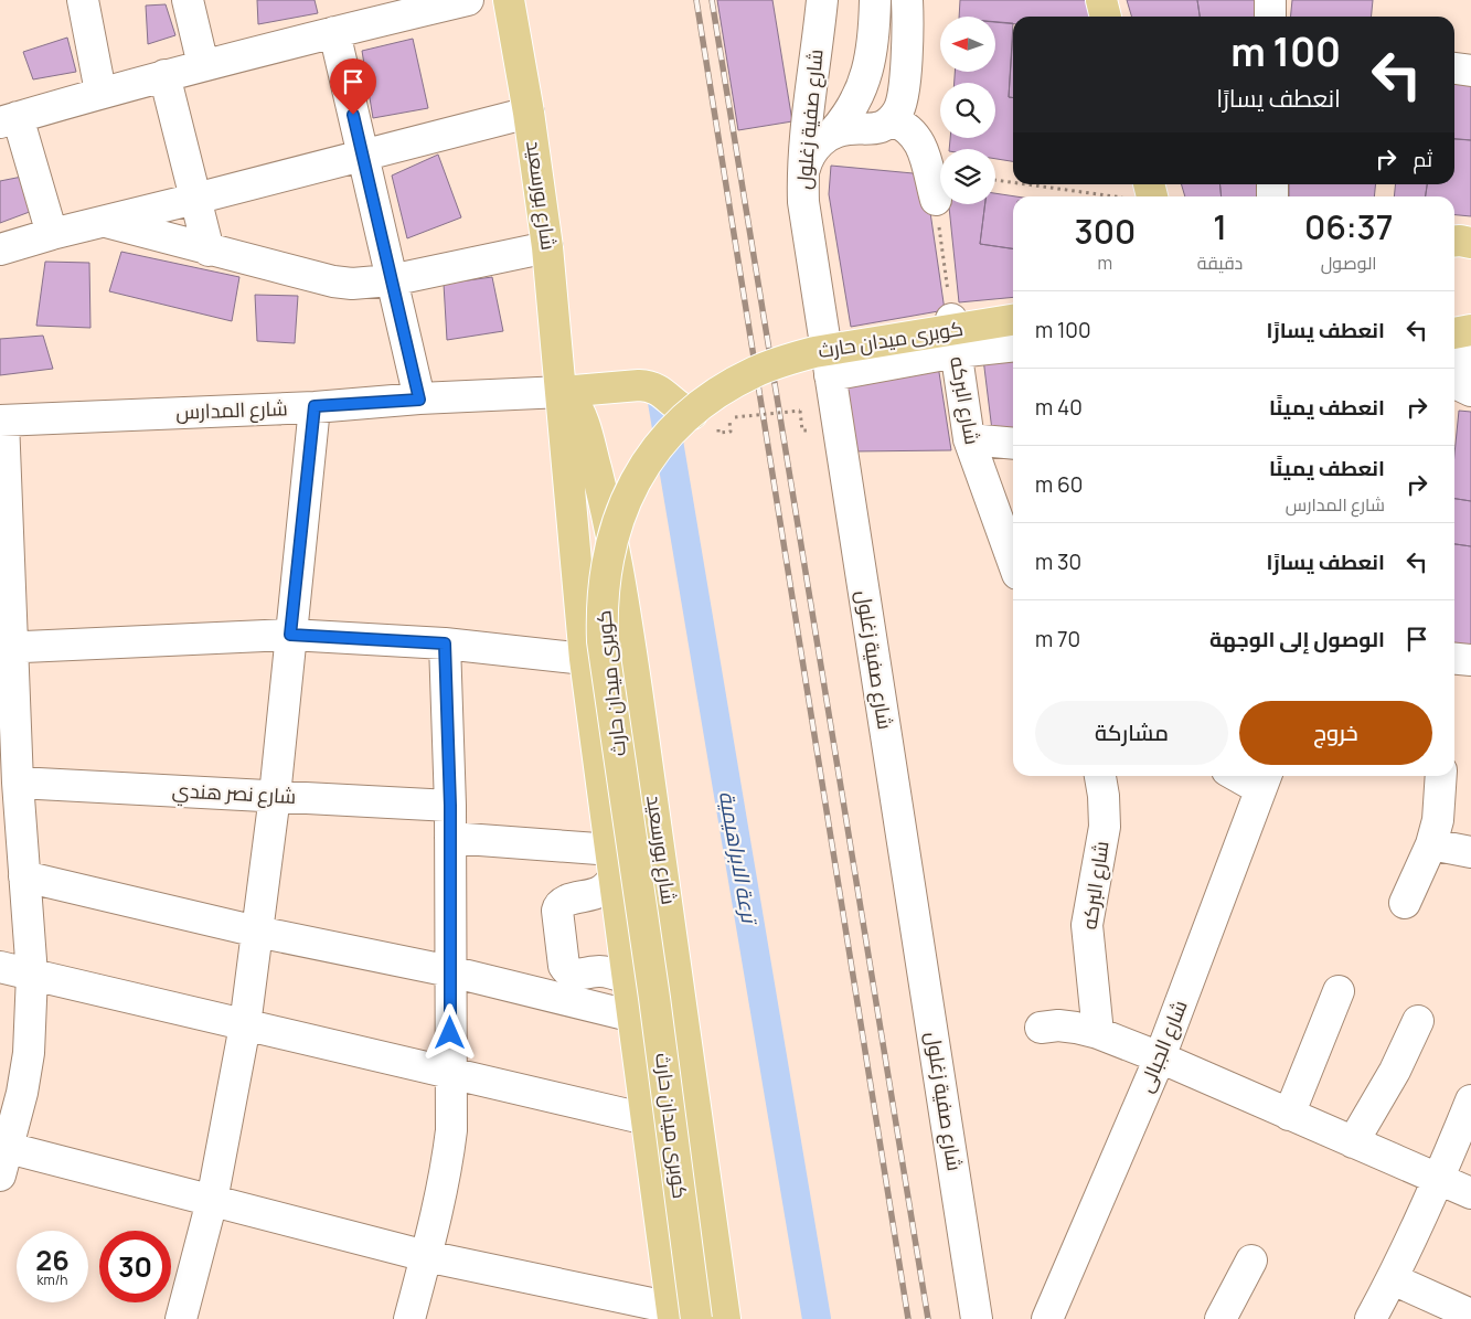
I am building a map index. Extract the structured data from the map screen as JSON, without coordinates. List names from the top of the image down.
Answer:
{
  "streets": {
    "main road": ["شارع بورسعيد", "كوبرى ميدان حارث"],
    "street": [
      "شارع صفية زغلول",
      "شارع البركه",
      "شارع المدارس",
      "شارع نصر هندي",
      "شارع الجبالى"
    ]
  },
  "crossings": [
    ["شارع بورسعيد", "كوبرى ميدان حارث"],
    ["شارع بورسعيد", "شارع المدارس"]
  ],
  "water": ["ترعة الابراهيمية"],
  "north": "left",
  "page": {
    "turn": ["100 m", "انعطف يسارًا"],
    "then": "ثم",
    "eta": [
      "06:37",
      "الوصول",
      "1",
      "دقيقة",
      "300",
      "m"
    ],
    "list": [
      {
        "name": "انعطف يسارًا",
        "value": "100 m"
      },
      {
        "name": "انعطف يمينًا",
        "value": "40 m"
      },
      {
        "name": "انعطف يمينًا",
        "note": "شارع المدارس",
        "value": "60 m"
      },
      {
        "name": "انعطف يسارًا",
        "value": "30 m"
      },
      {
        "name": "الوصول إلى الوجهة",
        "value": "70 m"
      }
    ],
    "buttons": ["خروج", "مشاركة"],
    "speed": "26 km/h",
    "limit": "30"
  }
}
